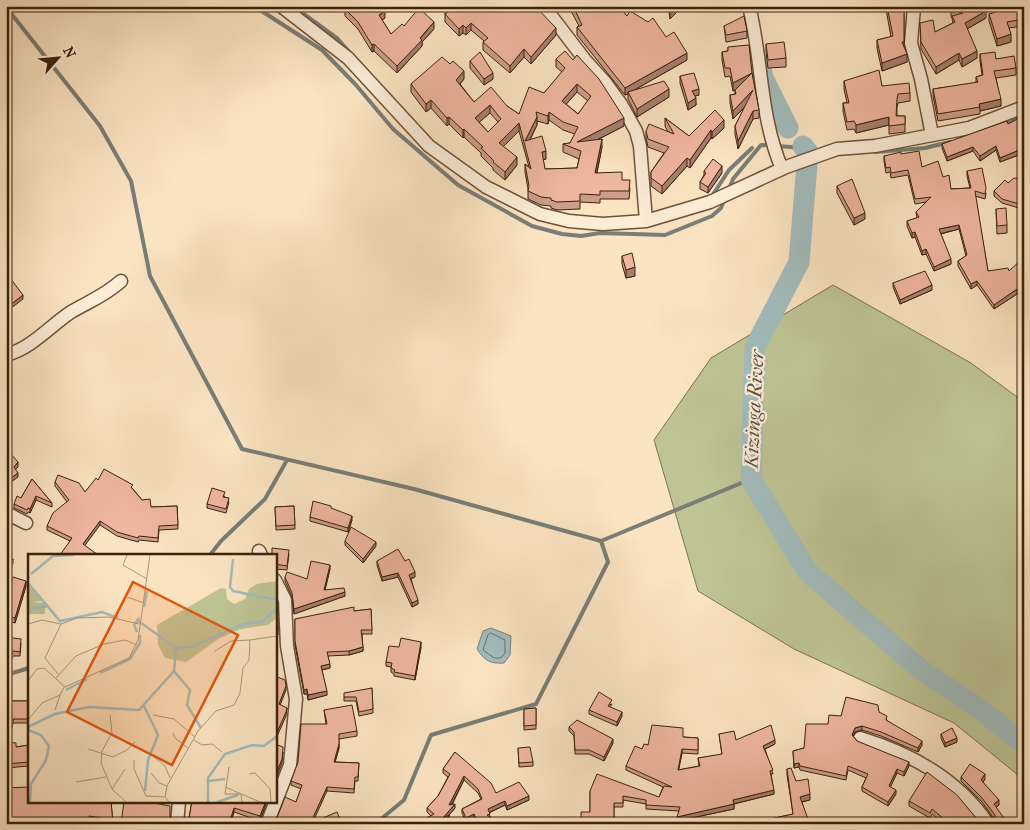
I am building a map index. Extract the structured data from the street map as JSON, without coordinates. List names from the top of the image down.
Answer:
{
  "water": ["Kizinga River"],
  "north": "top right"
}
